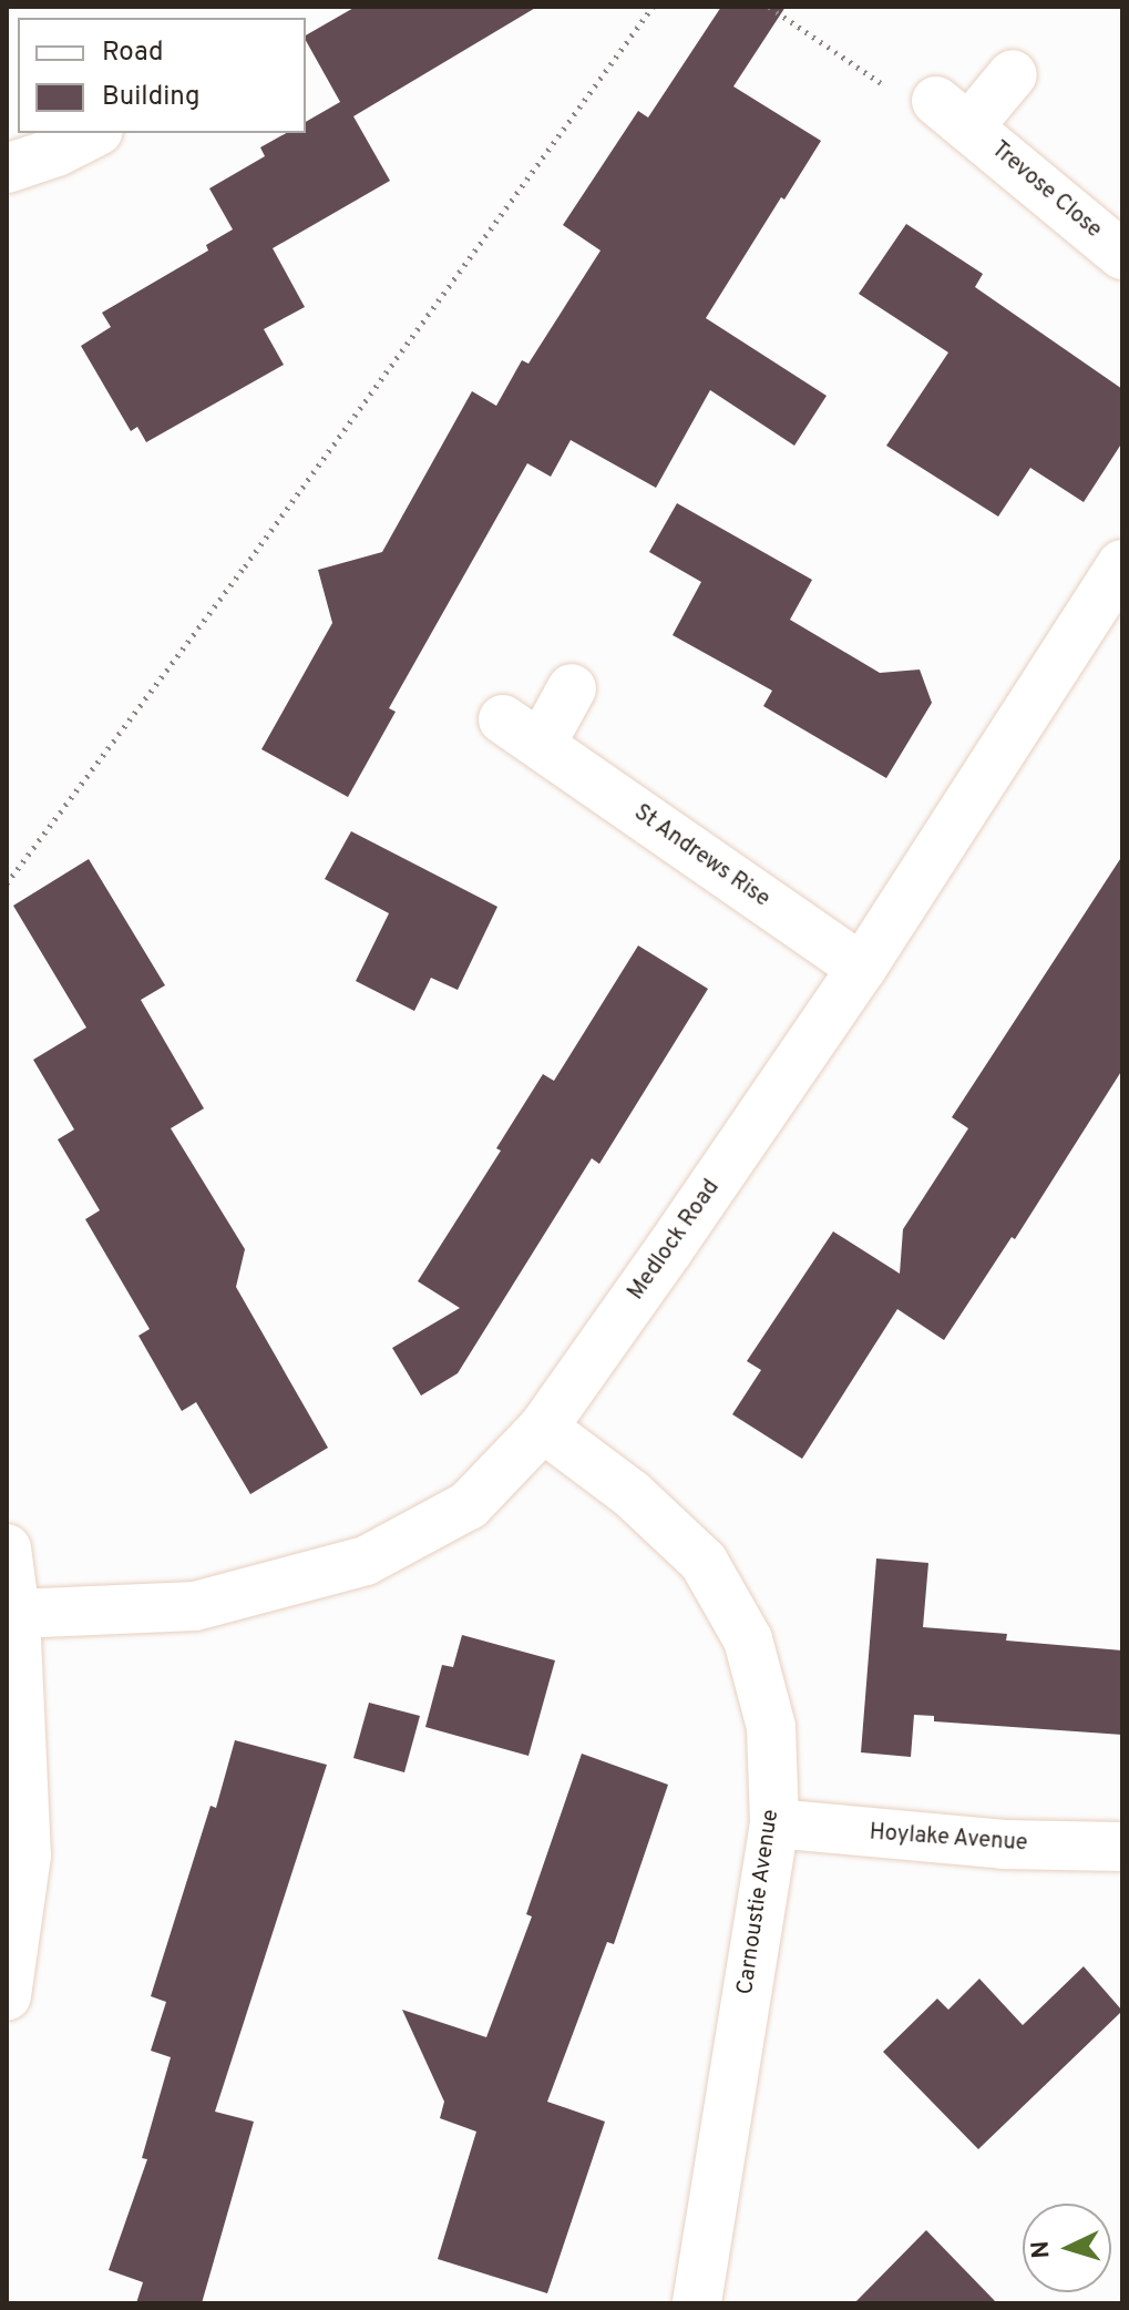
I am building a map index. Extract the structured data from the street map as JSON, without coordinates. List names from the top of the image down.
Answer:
{
  "streets": {
    "street": [
      "Trevose Close",
      "St Andrews Rise",
      "Medlock Road",
      "Hoylake Avenue",
      "Carnoustie Avenue"
    ]
  },
  "crossings": [
    ["St Andrews Rise", "Medlock Road"],
    ["Medlock Road", "Carnoustie Avenue"],
    ["Hoylake Avenue", "Carnoustie Avenue"]
  ],
  "legend": ["Road", "Building"],
  "north": "left"
}
